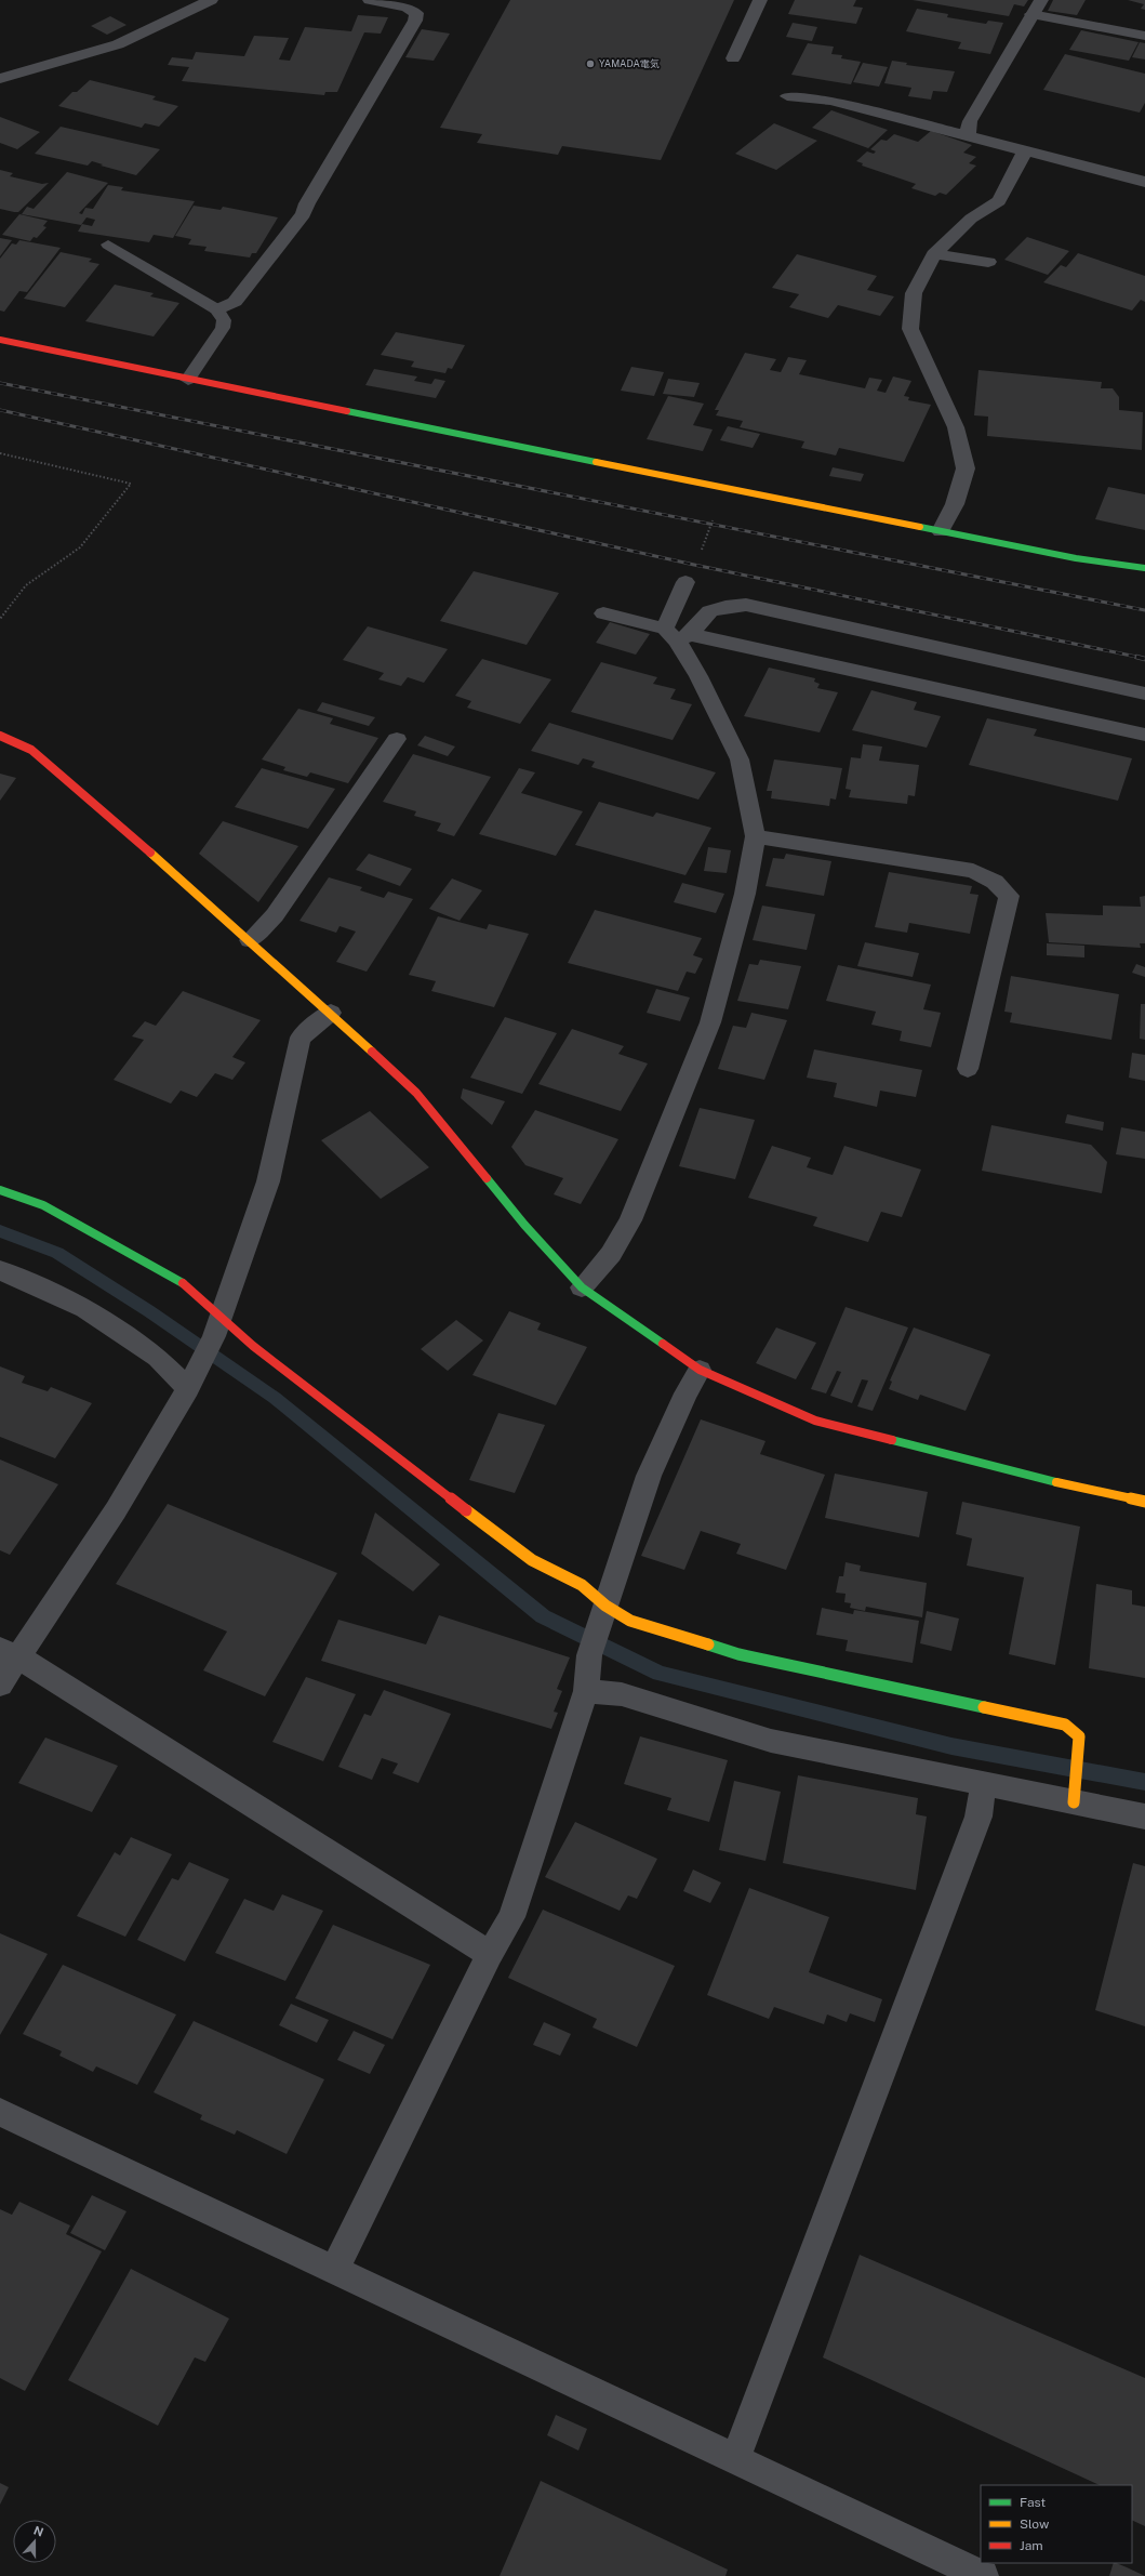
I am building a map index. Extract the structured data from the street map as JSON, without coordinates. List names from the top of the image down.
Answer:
{
  "places": ["YAMADA電気"],
  "legend": ["Fast", "Slow", "Jam"],
  "north": "top"
}
